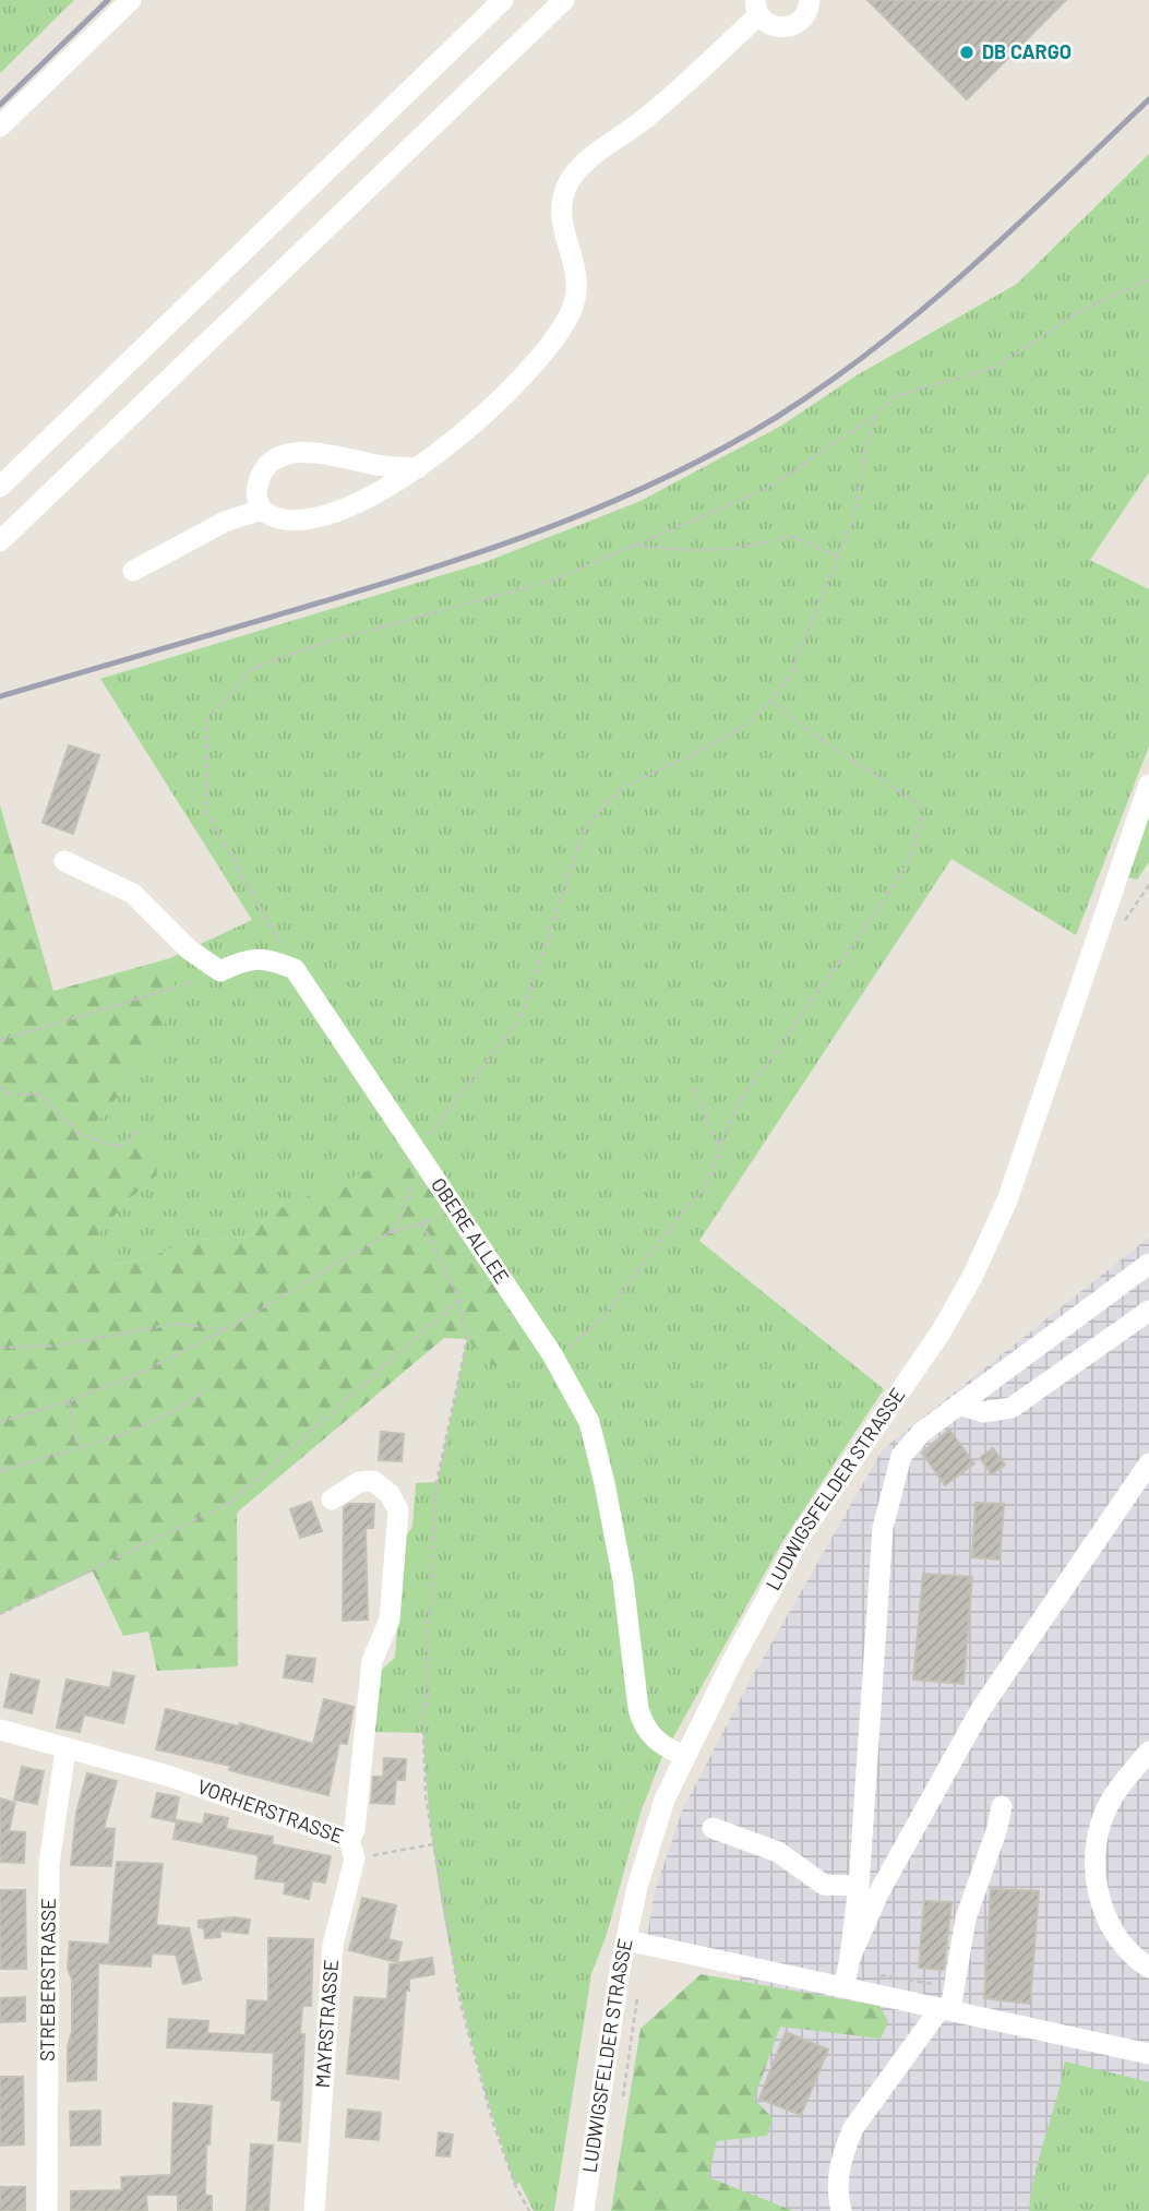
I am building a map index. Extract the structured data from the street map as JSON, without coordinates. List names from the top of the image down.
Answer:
{
  "streets": {
    "street": [
      "OBERE ALLEE",
      "LUDWIGSFELDER STRASSE",
      "VORHERSTRASSE",
      "STREBERSTRASSE",
      "MAYRSTRASSE"
    ]
  },
  "crossings": [
    ["OBERE ALLEE", "LUDWIGSFELDER STRASSE"],
    ["VORHERSTRASSE", "STREBERSTRASSE"],
    ["VORHERSTRASSE", "MAYRSTRASSE"]
  ],
  "places": ["DB CARGO"]
}
